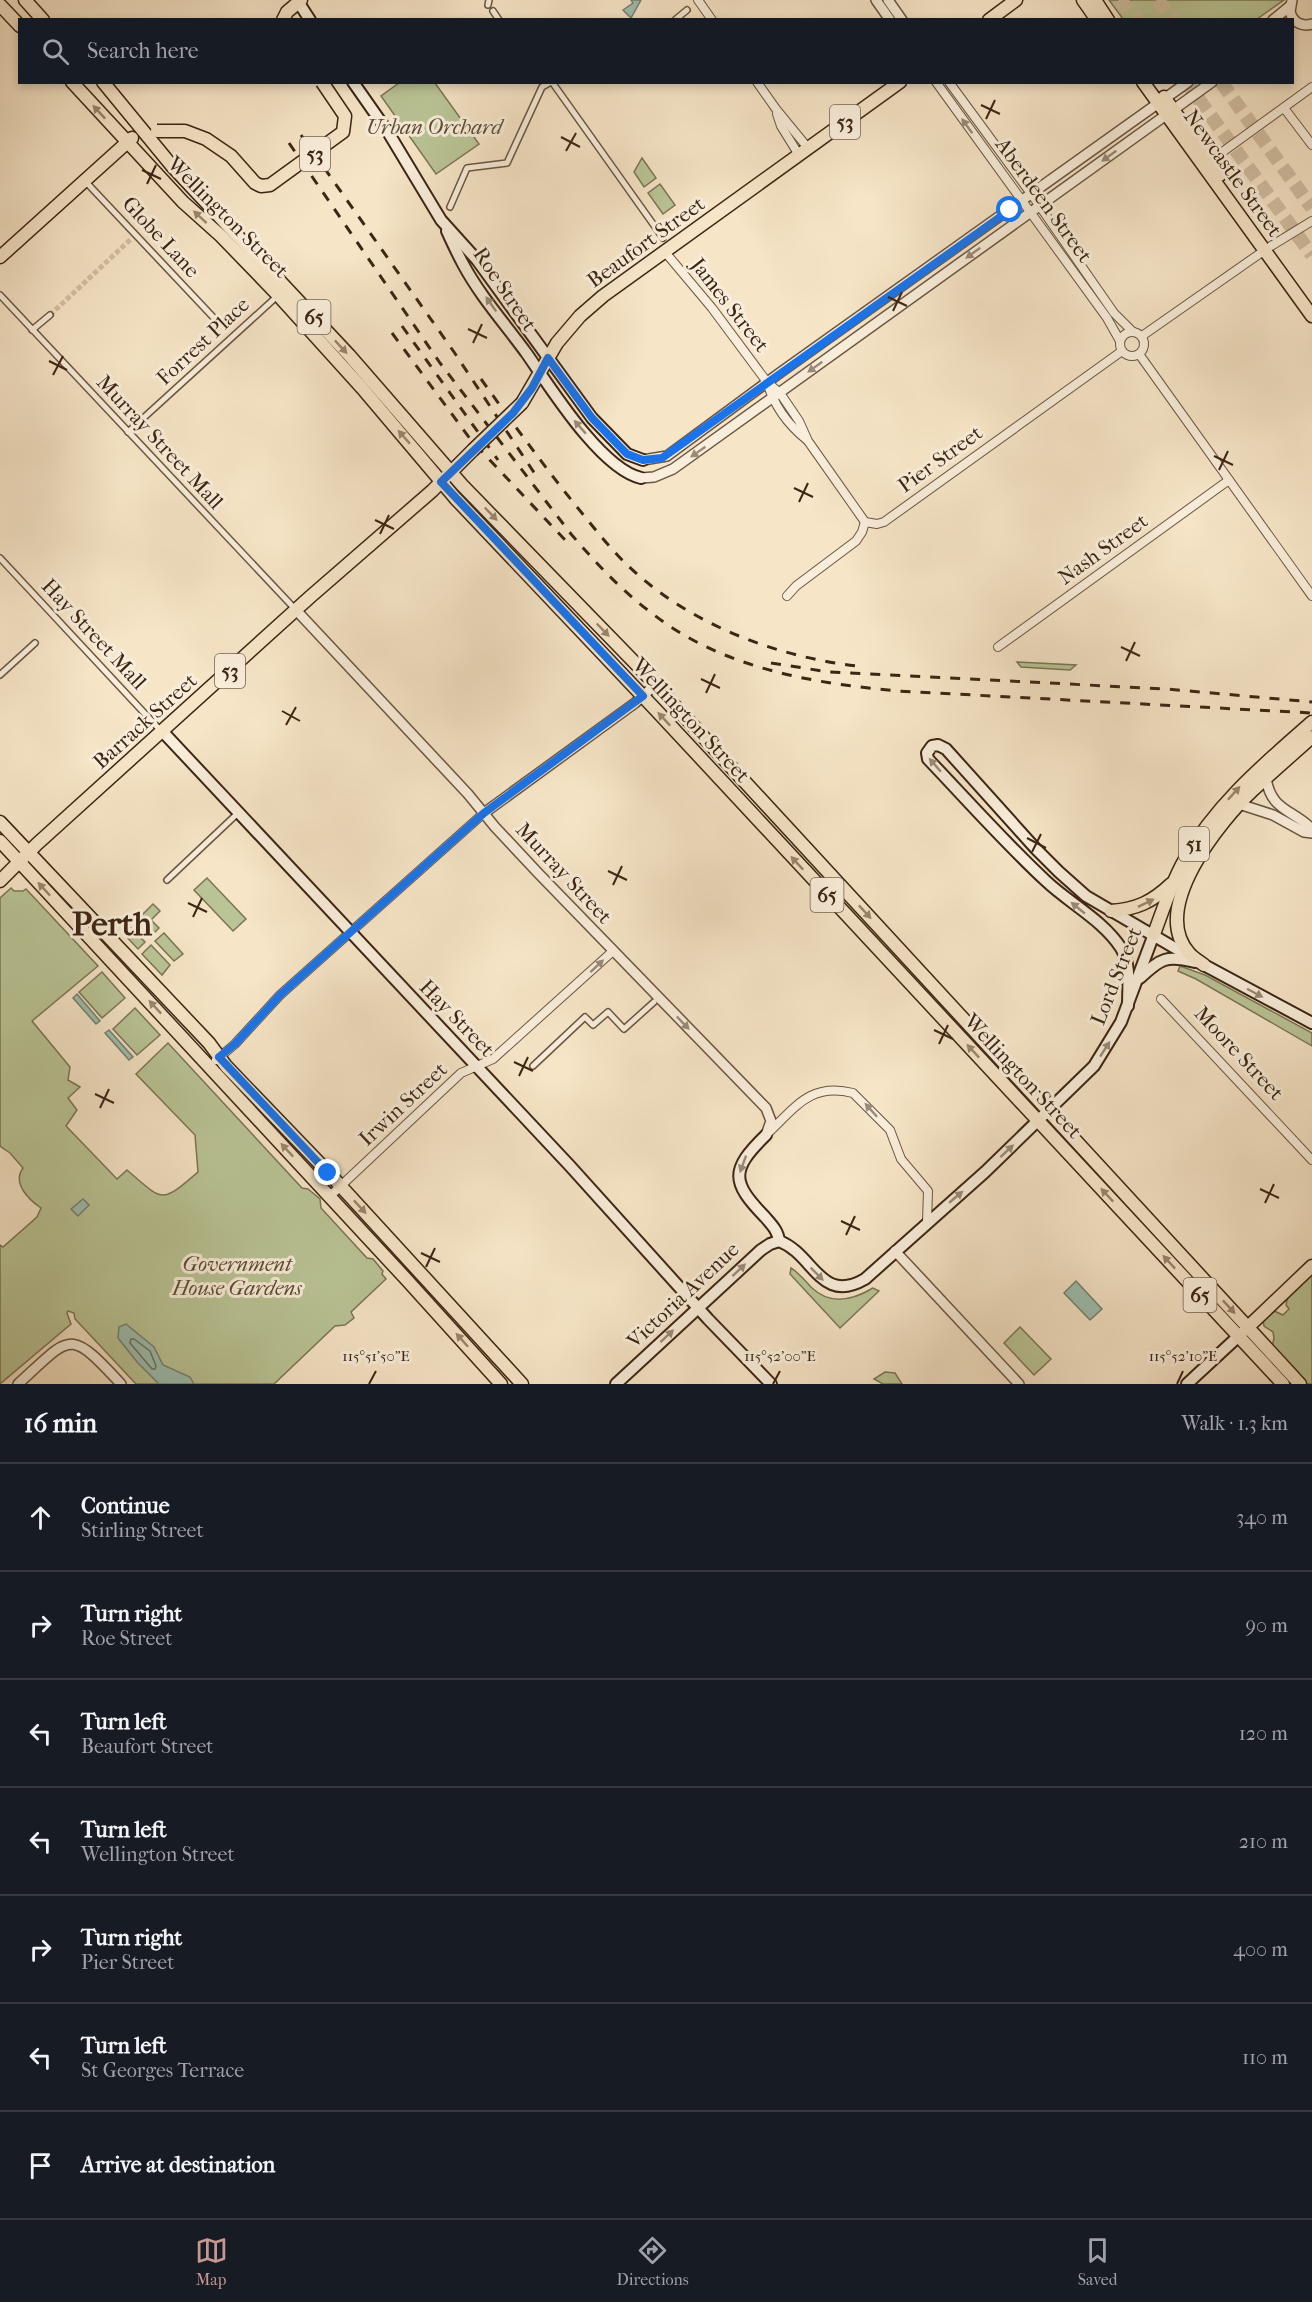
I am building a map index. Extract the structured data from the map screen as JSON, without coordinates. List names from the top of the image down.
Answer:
{
  "streets": {
    "main road": [
      "53",
      "Newcastle Street",
      "Wellington Street",
      "Beaufort Street",
      "Roe Street",
      "65",
      "Barrack Street",
      "51",
      "Lord Street",
      "Hay Street",
      "Victoria Avenue"
    ],
    "street": [
      "Aberdeen Street",
      "Globe Lane",
      "James Street",
      "Forrest Place",
      "Murray Street Mall",
      "Pier Street",
      "Nash Street",
      "Hay Street Mall",
      "Murray Street",
      "Moore Street",
      "Irwin Street"
    ]
  },
  "crossings": [
    ["53", "Wellington Street"],
    ["53", "Globe Lane"],
    ["Aberdeen Street", "Pier Street"],
    ["Wellington Street", "Beaufort Street"],
    ["Wellington Street", "Barrack Street"],
    ["Wellington Street", "Lord Street"],
    ["Beaufort Street", "Roe Street"],
    ["Beaufort Street", "James Street"],
    ["Beaufort Street", "Barrack Street"],
    ["James Street", "Pier Street"],
    ["Forrest Place", "Murray Street Mall"],
    ["Murray Street Mall", "Barrack Street"],
    ["Murray Street Mall", "Murray Street"],
    ["Hay Street Mall", "Barrack Street"],
    ["Hay Street Mall", "Hay Street"],
    ["Barrack Street", "Murray Street"],
    ["Barrack Street", "Hay Street"],
    ["51", "Lord Street"],
    ["Murray Street", "Lord Street"],
    ["Murray Street", "Irwin Street"],
    ["Murray Street", "Victoria Avenue"],
    ["Lord Street", "Victoria Avenue"],
    ["Hay Street", "Irwin Street"],
    ["Hay Street", "Victoria Avenue"]
  ],
  "one_way": ["Lord Street", "Irwin Street", "Victoria Avenue"],
  "districts": ["Perth"],
  "parks": ["Urban Orchard", "Government House Gardens"],
  "page": {
    "search": "Search here",
    "heading": ["16 min", "Walk · 1.3 km"],
    "list": [
      ["Continue", "Stirling Street", "340 m"],
      ["Turn right", "Roe Street", "90 m"],
      ["Turn left", "Beaufort Street", "120 m"],
      ["Turn left", "Wellington Street", "210 m"],
      ["Turn right", "Pier Street", "400 m"],
      ["Turn left", "St Georges Terrace", "110 m"],
      "Arrive at destination"
    ],
    "nav": ["Map", "Directions", "Saved"]
  },
  "coordinates": ["115°51'50\"E", "115°52'00\"E", "115°52'10\"E"]
}
